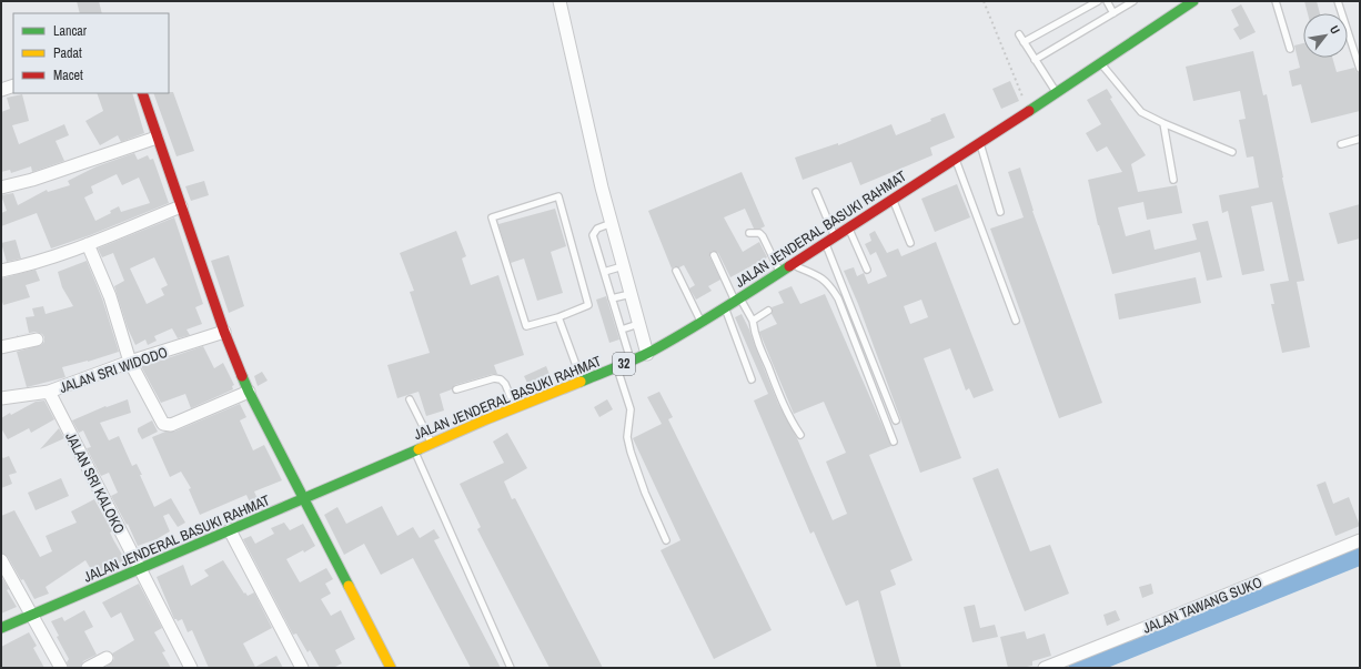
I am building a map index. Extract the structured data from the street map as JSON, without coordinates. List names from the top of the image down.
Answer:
{
  "streets": {
    "main road": ["JALAN JENDERAL BASUKI RAHMAT", "32"],
    "street": ["JALAN SRI WIDODO", "JALAN SRI KALOKO", "JALAN TAWANG SUKO"]
  },
  "crossings": [
    ["JALAN JENDERAL BASUKI RAHMAT", "JALAN SRI KALOKO"],
    ["JALAN SRI WIDODO", "JALAN SRI KALOKO"]
  ],
  "legend": ["Lancar", "Padat", "Macet"],
  "north": "top right"
}
